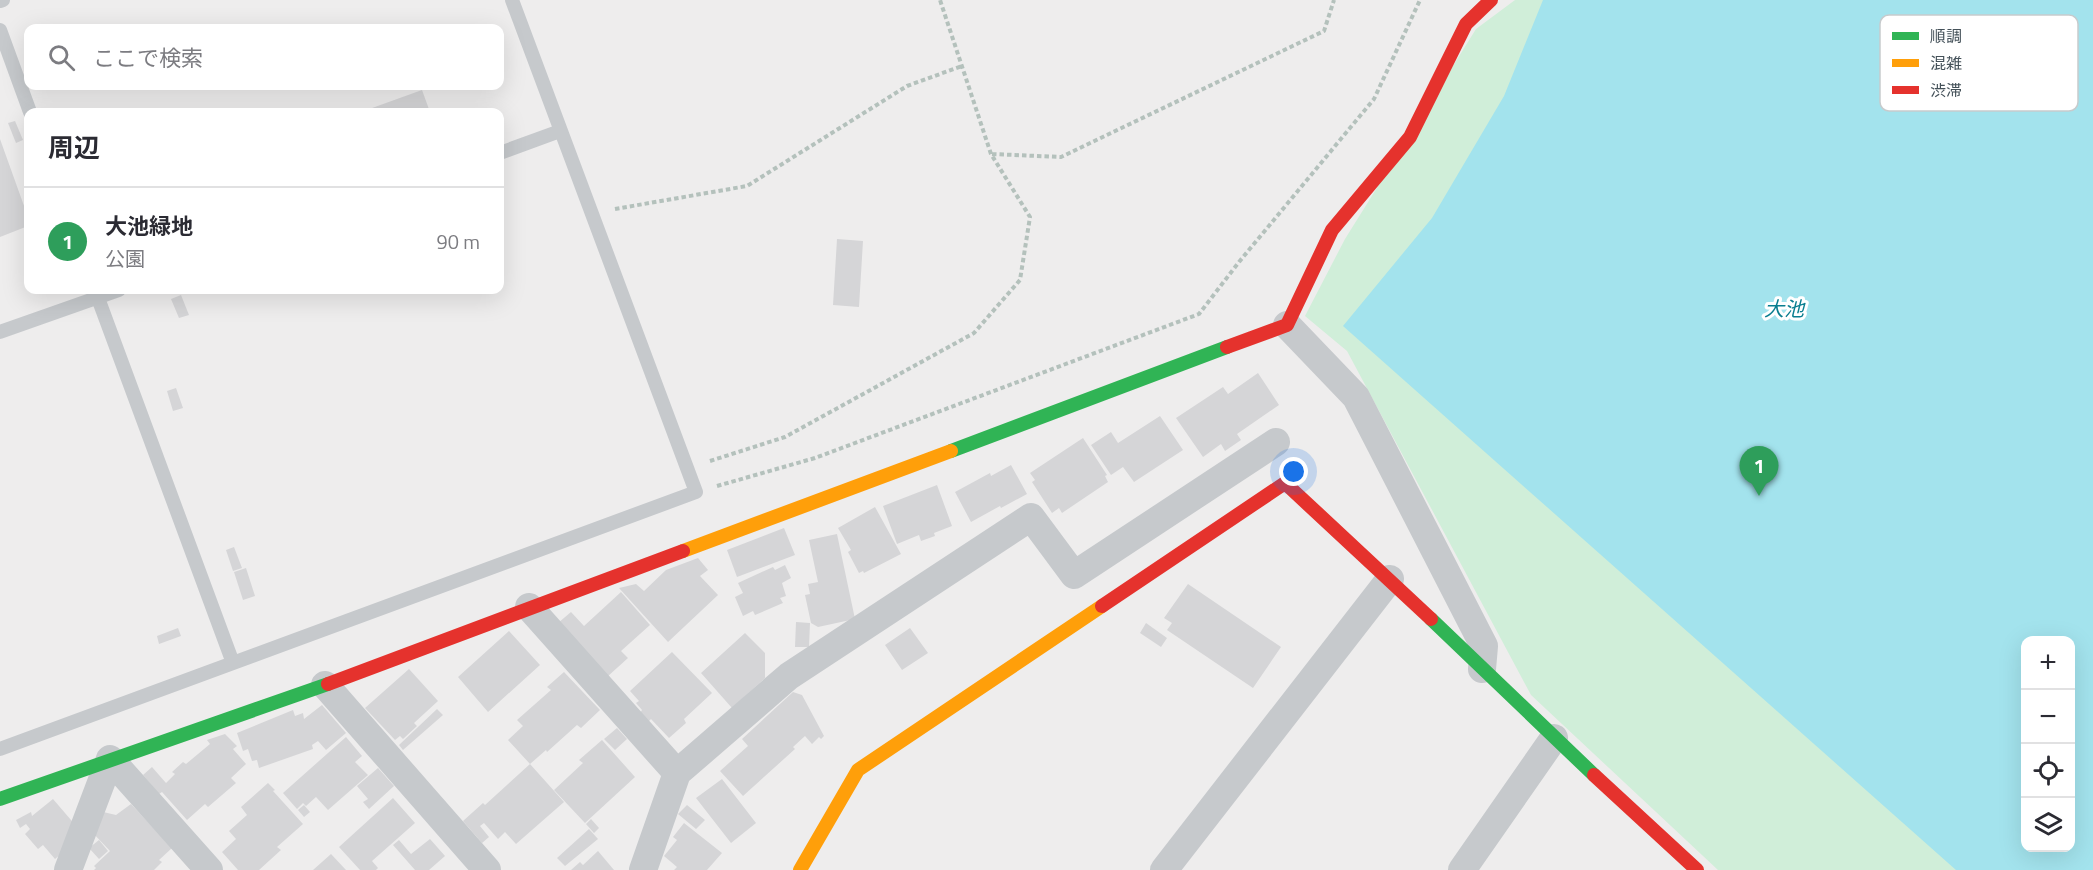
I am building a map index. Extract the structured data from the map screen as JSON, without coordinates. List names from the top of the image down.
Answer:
{
  "water": ["大池"],
  "legend": ["順調", "混雑", "渋滞"],
  "page": {
    "search": "ここで検索",
    "heading": "周辺",
    "list": [
      {
        "mark": "1",
        "name": "大池緑地",
        "note": "公園",
        "value": "90 m"
      }
    ],
    "pins": "1",
    "map_buttons": ["+", "−"]
  }
}
